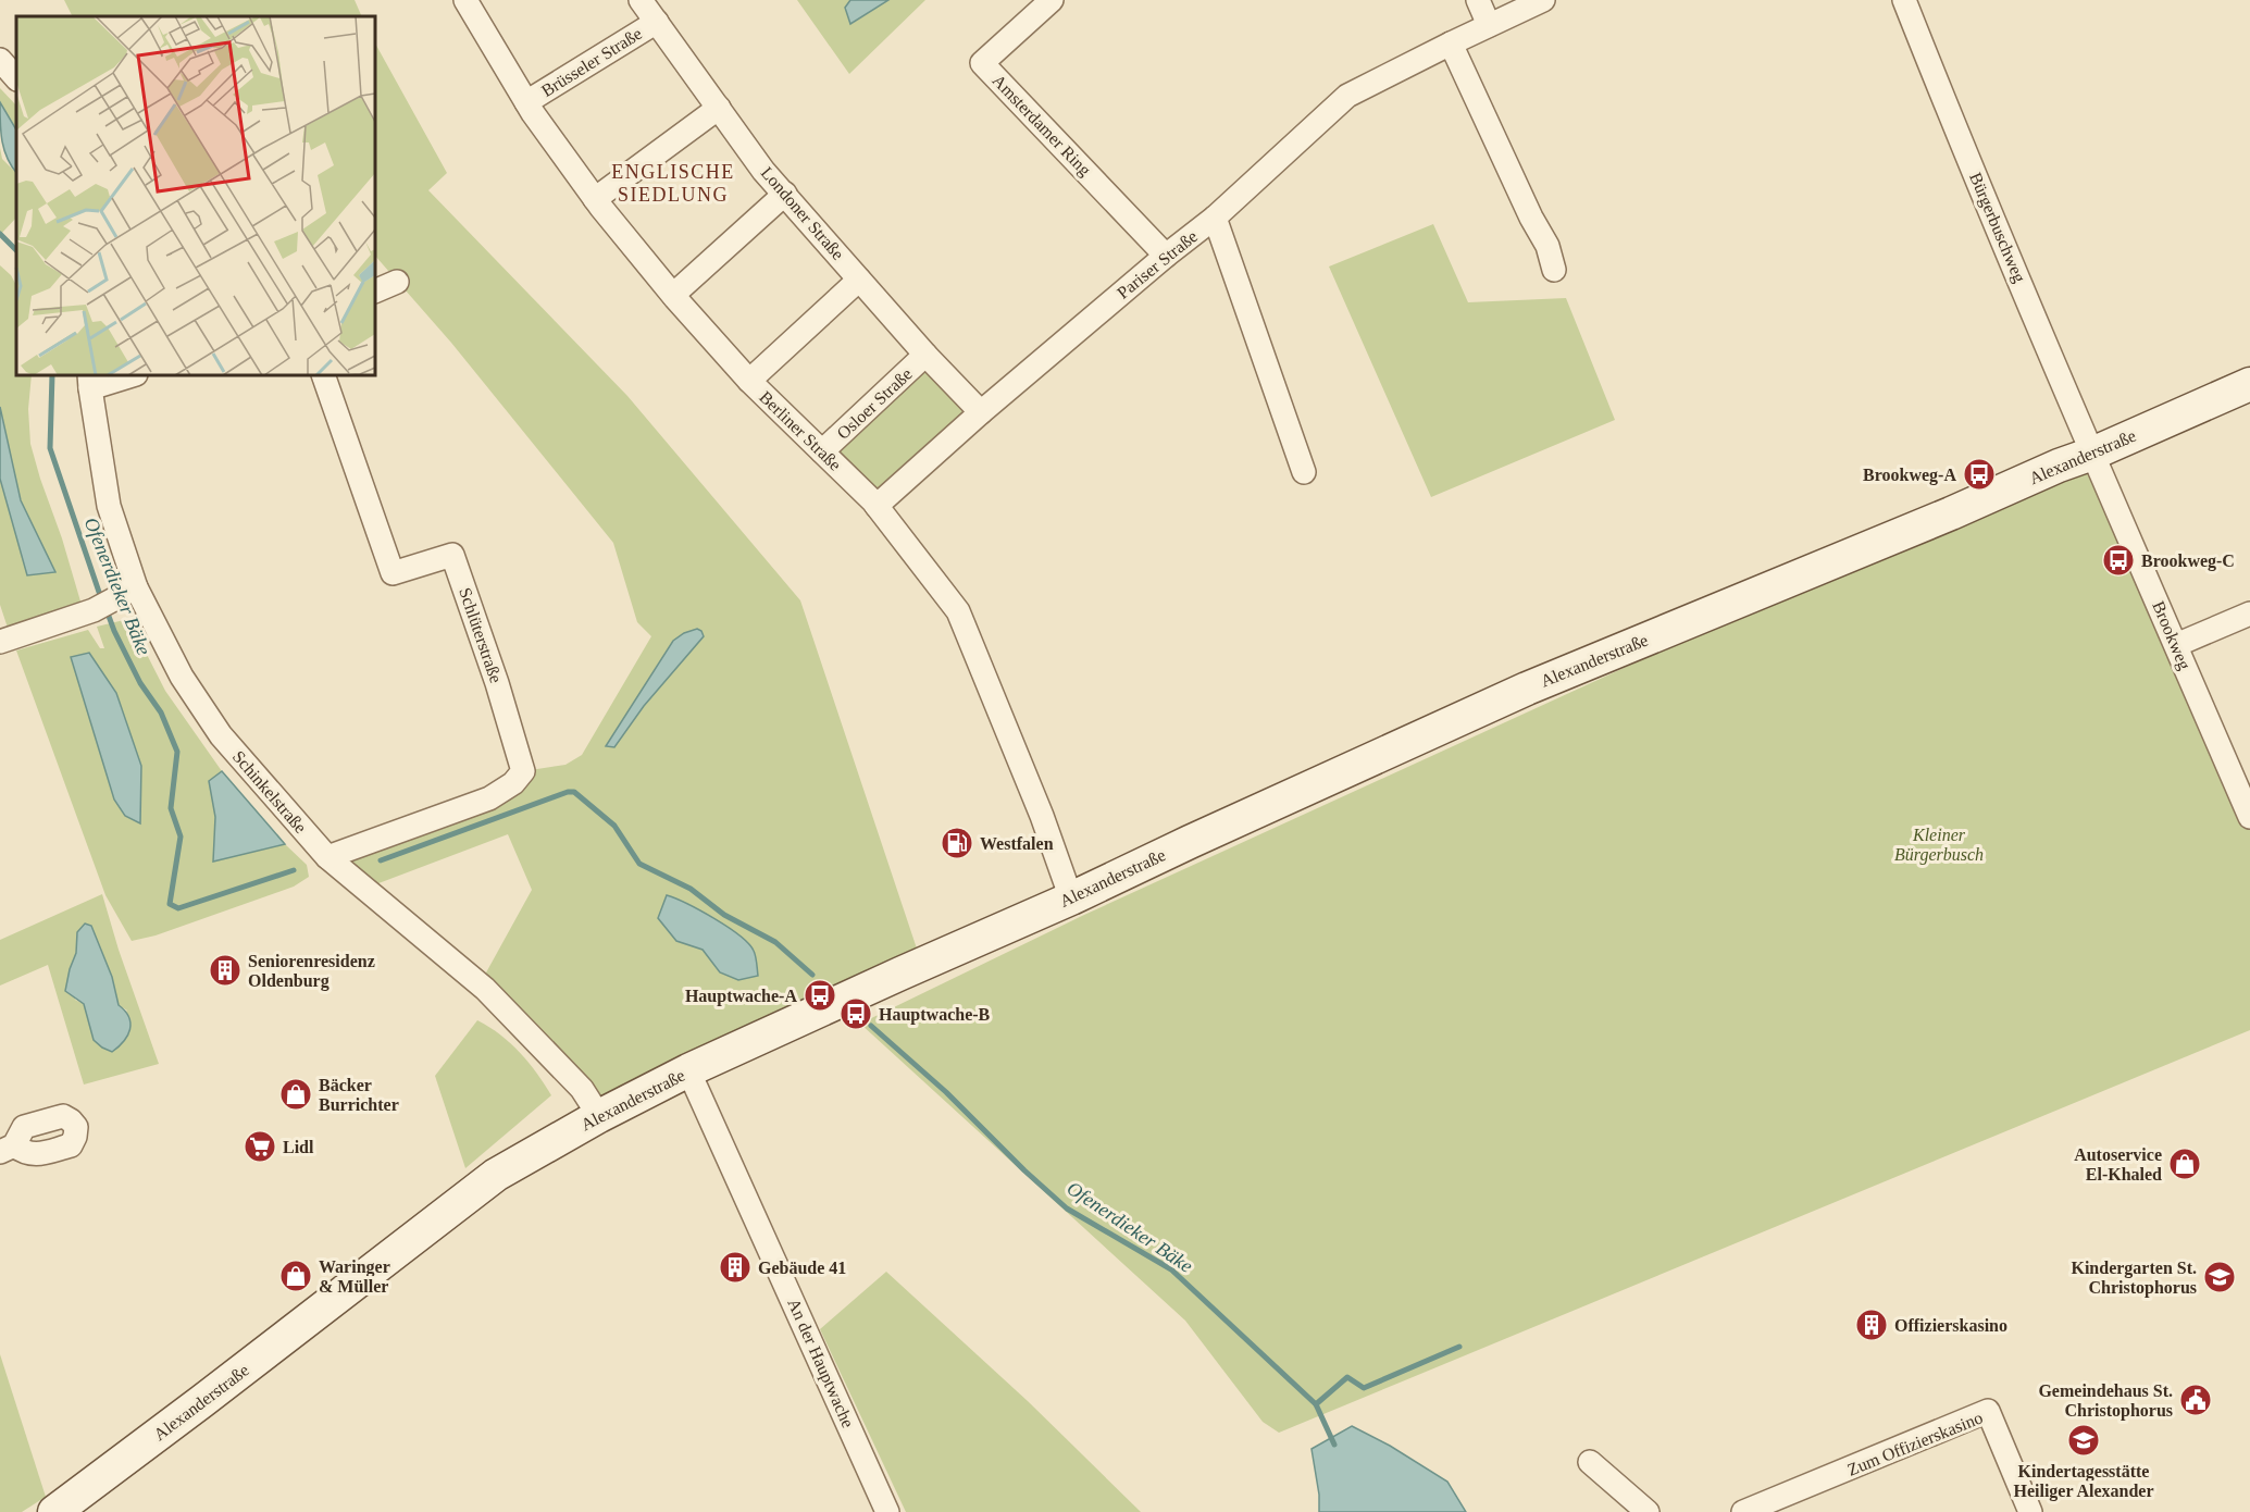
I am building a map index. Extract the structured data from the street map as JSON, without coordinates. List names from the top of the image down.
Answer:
{
  "streets": {
    "main road": ["Alexanderstraße"],
    "street": [
      "Brüsseler Straße",
      "Amsterdamer Ring",
      "Londoner Straße",
      "Bürgerbuschweg",
      "Pariser Straße",
      "Osloer Straße",
      "Berliner Straße",
      "Schlüterstraße",
      "Brookweg",
      "Schinkelstraße",
      "An der Hauptwache",
      "Zum Offizierskasino"
    ]
  },
  "crossings": [
    ["Brüsseler Straße", "Londoner Straße"],
    ["Brüsseler Straße", "Berliner Straße"],
    ["Amsterdamer Ring", "Pariser Straße"],
    ["Londoner Straße", "Pariser Straße"],
    ["Londoner Straße", "Osloer Straße"],
    ["Bürgerbuschweg", "Alexanderstraße"],
    ["Bürgerbuschweg", "Brookweg"],
    ["Pariser Straße", "Berliner Straße"],
    ["Osloer Straße", "Berliner Straße"],
    ["Berliner Straße", "Alexanderstraße"],
    ["Alexanderstraße", "Brookweg"],
    ["Alexanderstraße", "Schinkelstraße"],
    ["Alexanderstraße", "An der Hauptwache"],
    ["Schlüterstraße", "Schinkelstraße"]
  ],
  "districts": ["ENGLISCHE SIEDLUNG"],
  "water": ["Ofenerdieker Bäke"],
  "parks": ["Kleiner Bürgerbusch"],
  "places": {
    "bus stop": [
      "Brookweg-A",
      "Brookweg-C",
      "Hauptwache-A",
      "Hauptwache-B"
    ],
    "fuel station": ["Westfalen"],
    "building": ["Seniorenresidenz Oldenburg", "Gebäude 41", "Offizierskasino"],
    "shop": ["Bäcker Burrichter", "Autoservice El-Khaled", "Waringer & Müller"],
    "supermarket": ["Lidl"],
    "school or university": ["Kindergarten St. Christophorus", "Kindertagesstätte Heiliger Alexander"],
    "public building": ["Gemeindehaus St. Christophorus"]
  }
}
